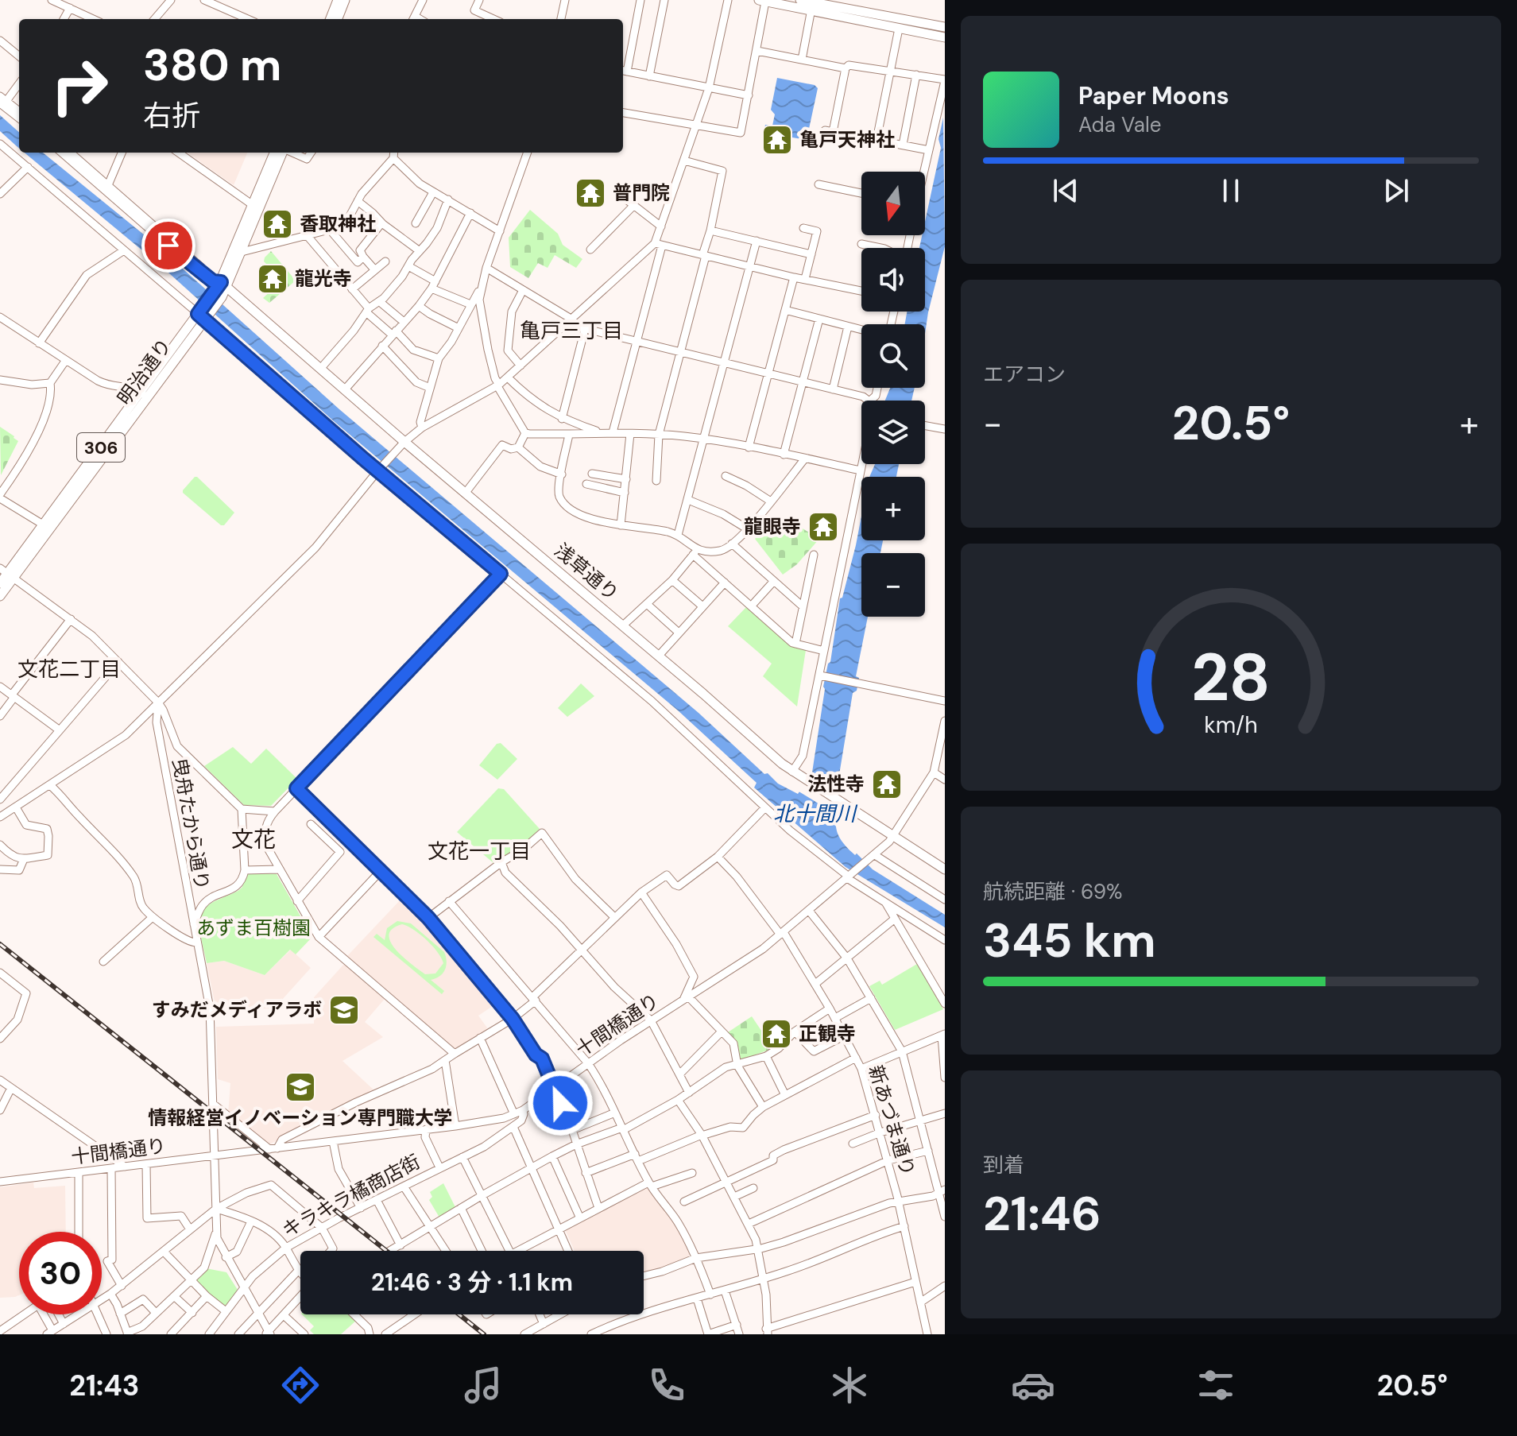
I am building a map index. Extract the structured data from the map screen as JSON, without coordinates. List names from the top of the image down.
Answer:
{
  "streets": {
    "main road": ["明治通り", "306", "浅草通り"],
    "street": [
      "曳舟たから通り",
      "十間橋通り",
      "新あづま通り",
      "キラキラ橘商店街"
    ]
  },
  "crossings": [
    ["明治通り", "浅草通り"],
    ["浅草通り", "十間橋通り"],
    ["曳舟たから通り", "十間橋通り"],
    ["曳舟たから通り", "キラキラ橘商店街"],
    ["十間橋通り", "新あづま通り"],
    ["十間橋通り", "キラキラ橘商店街"]
  ],
  "districts": [
    "亀戸三丁目",
    "文花二丁目",
    "文花",
    "文花一丁目"
  ],
  "water": ["北十間川"],
  "parks": ["あずま百樹園"],
  "places": {
    "temple": [
      "亀戸天神社",
      "普門院",
      "香取神社",
      "龍光寺",
      "龍眼寺",
      "法性寺",
      "正観寺"
    ],
    "school or university": ["すみだメディアラボ", "情報経営イノベーション専門職大学"]
  },
  "north": "bottom",
  "page": {
    "turn": ["380 m", "右折"],
    "song": ["Paper Moons", "Ada Vale"],
    "map_buttons": ["+", "−"],
    "tile": [
      "エアコン",
      ["航続距離 · 69%", "345 km"],
      ["到着", "21:46"]
    ],
    "heat": ["−", "20.5°", "+"],
    "limit": "30",
    "trip": "21:46 · 3 分 · 1.1 km",
    "tabs": ["21:43", "20.5°"],
    "gauge": ["28", "km/h"]
  }
}
